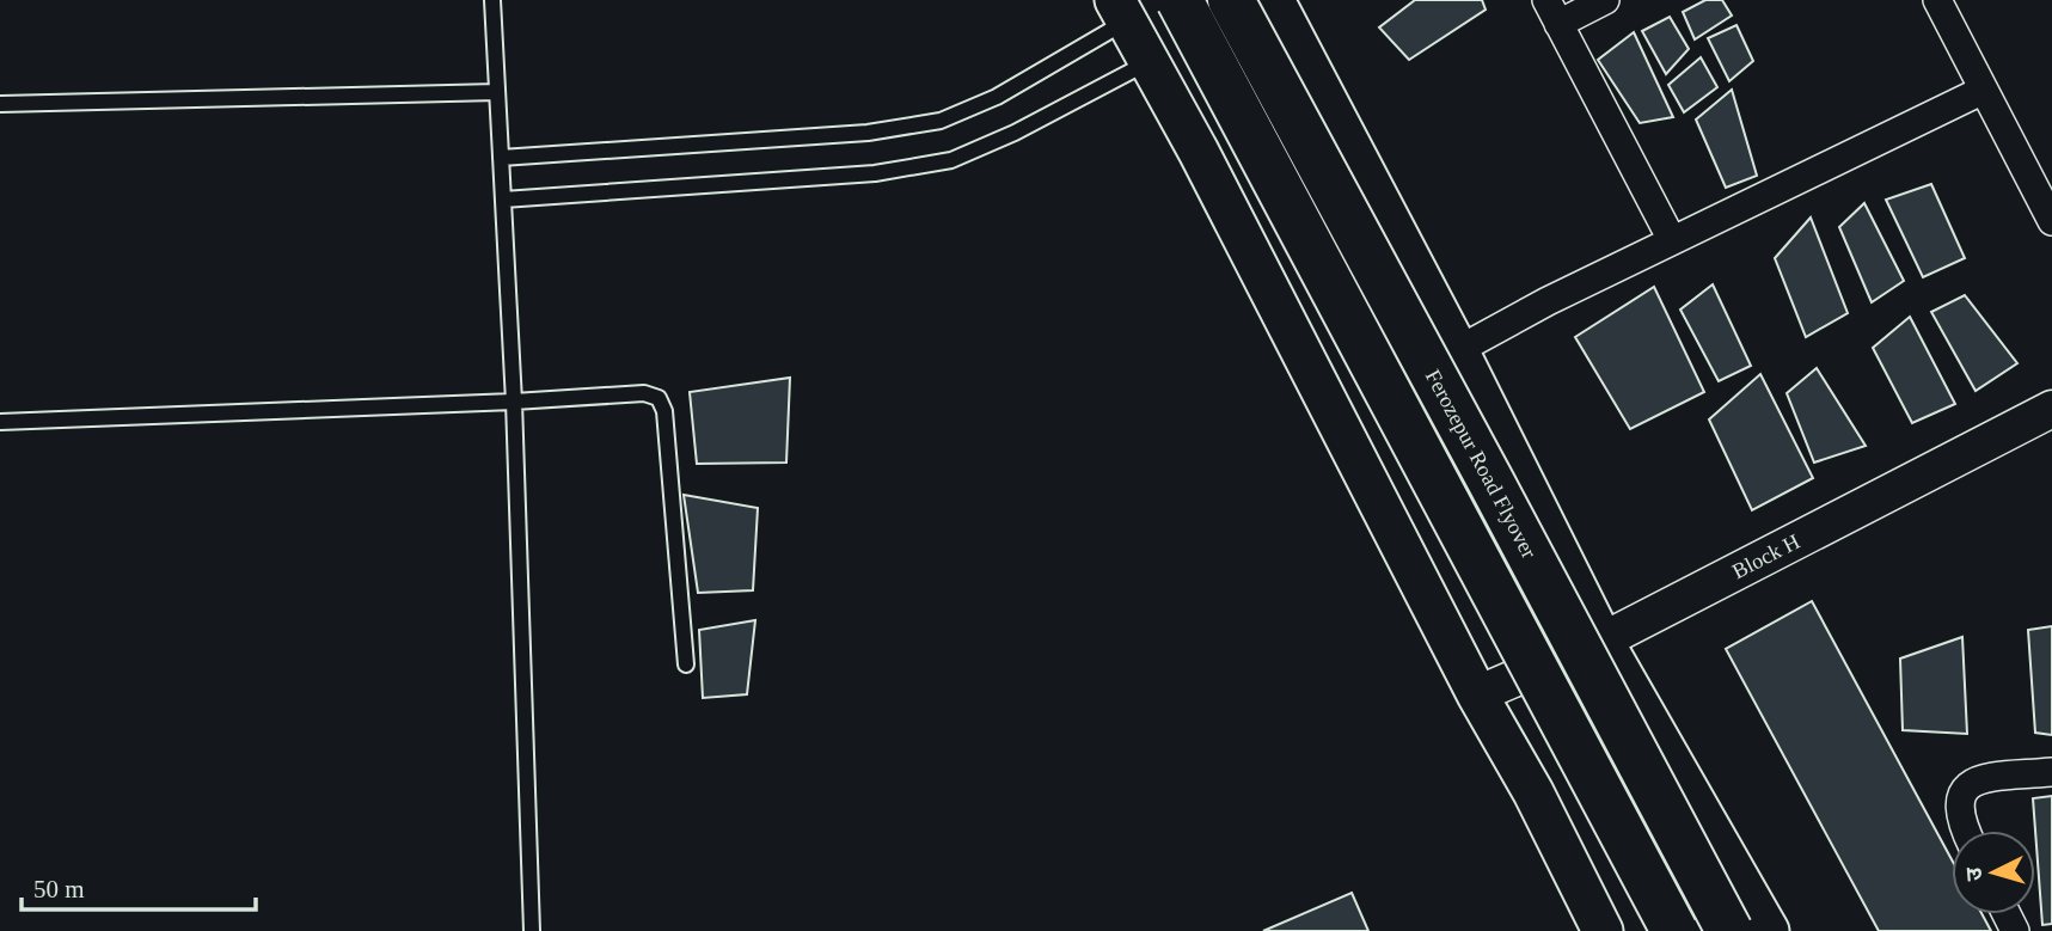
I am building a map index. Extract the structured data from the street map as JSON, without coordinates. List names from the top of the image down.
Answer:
{
  "streets": {
    "highway": ["Ferozepur Road Flyover"],
    "street": ["Block H"]
  },
  "scale_bar": "50 m",
  "north": "left"
}
